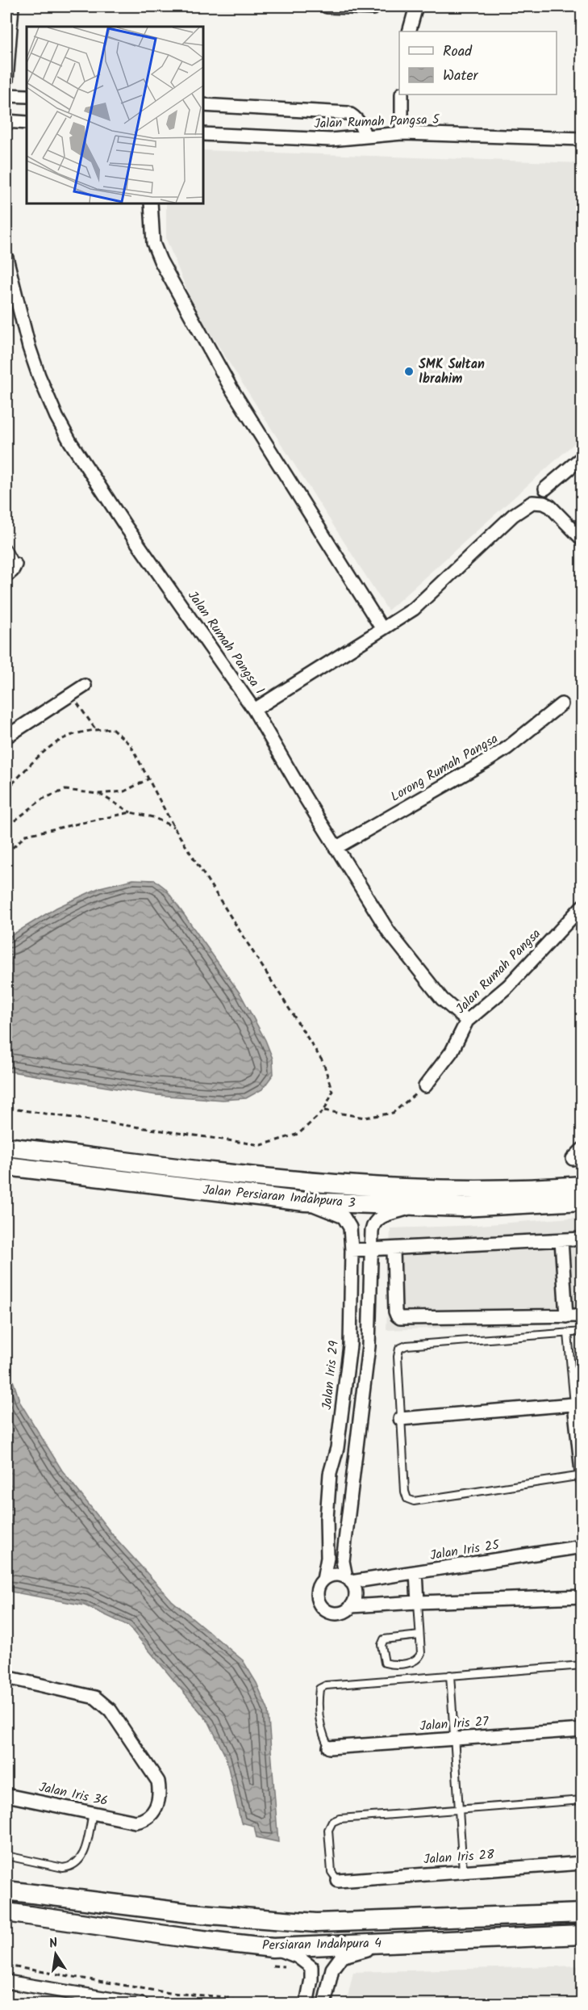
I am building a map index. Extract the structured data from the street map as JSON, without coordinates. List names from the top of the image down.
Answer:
{
  "streets": {
    "main road": ["Jalan Persiaran Indahpura 3", "Persiaran Indahpura 4"],
    "street": [
      "Jalan Rumah Pangsa 5",
      "Jalan Rumah Pangsa 1",
      "Lorong Rumah Pangsa",
      "Jalan Rumah Pangsa",
      "Jalan Iris 29",
      "Jalan Iris 25",
      "Jalan Iris 27",
      "Jalan Iris 36",
      "Jalan Iris 28"
    ]
  },
  "crossings": [
    ["Jalan Rumah Pangsa 1", "Lorong Rumah Pangsa"],
    ["Jalan Rumah Pangsa 1", "Jalan Rumah Pangsa"],
    ["Jalan Persiaran Indahpura 3", "Jalan Iris 29"],
    ["Jalan Iris 29", "Jalan Iris 25"]
  ],
  "places": ["SMK Sultan Ibrahim"],
  "legend": ["Road", "Water"],
  "north": "top"
}
